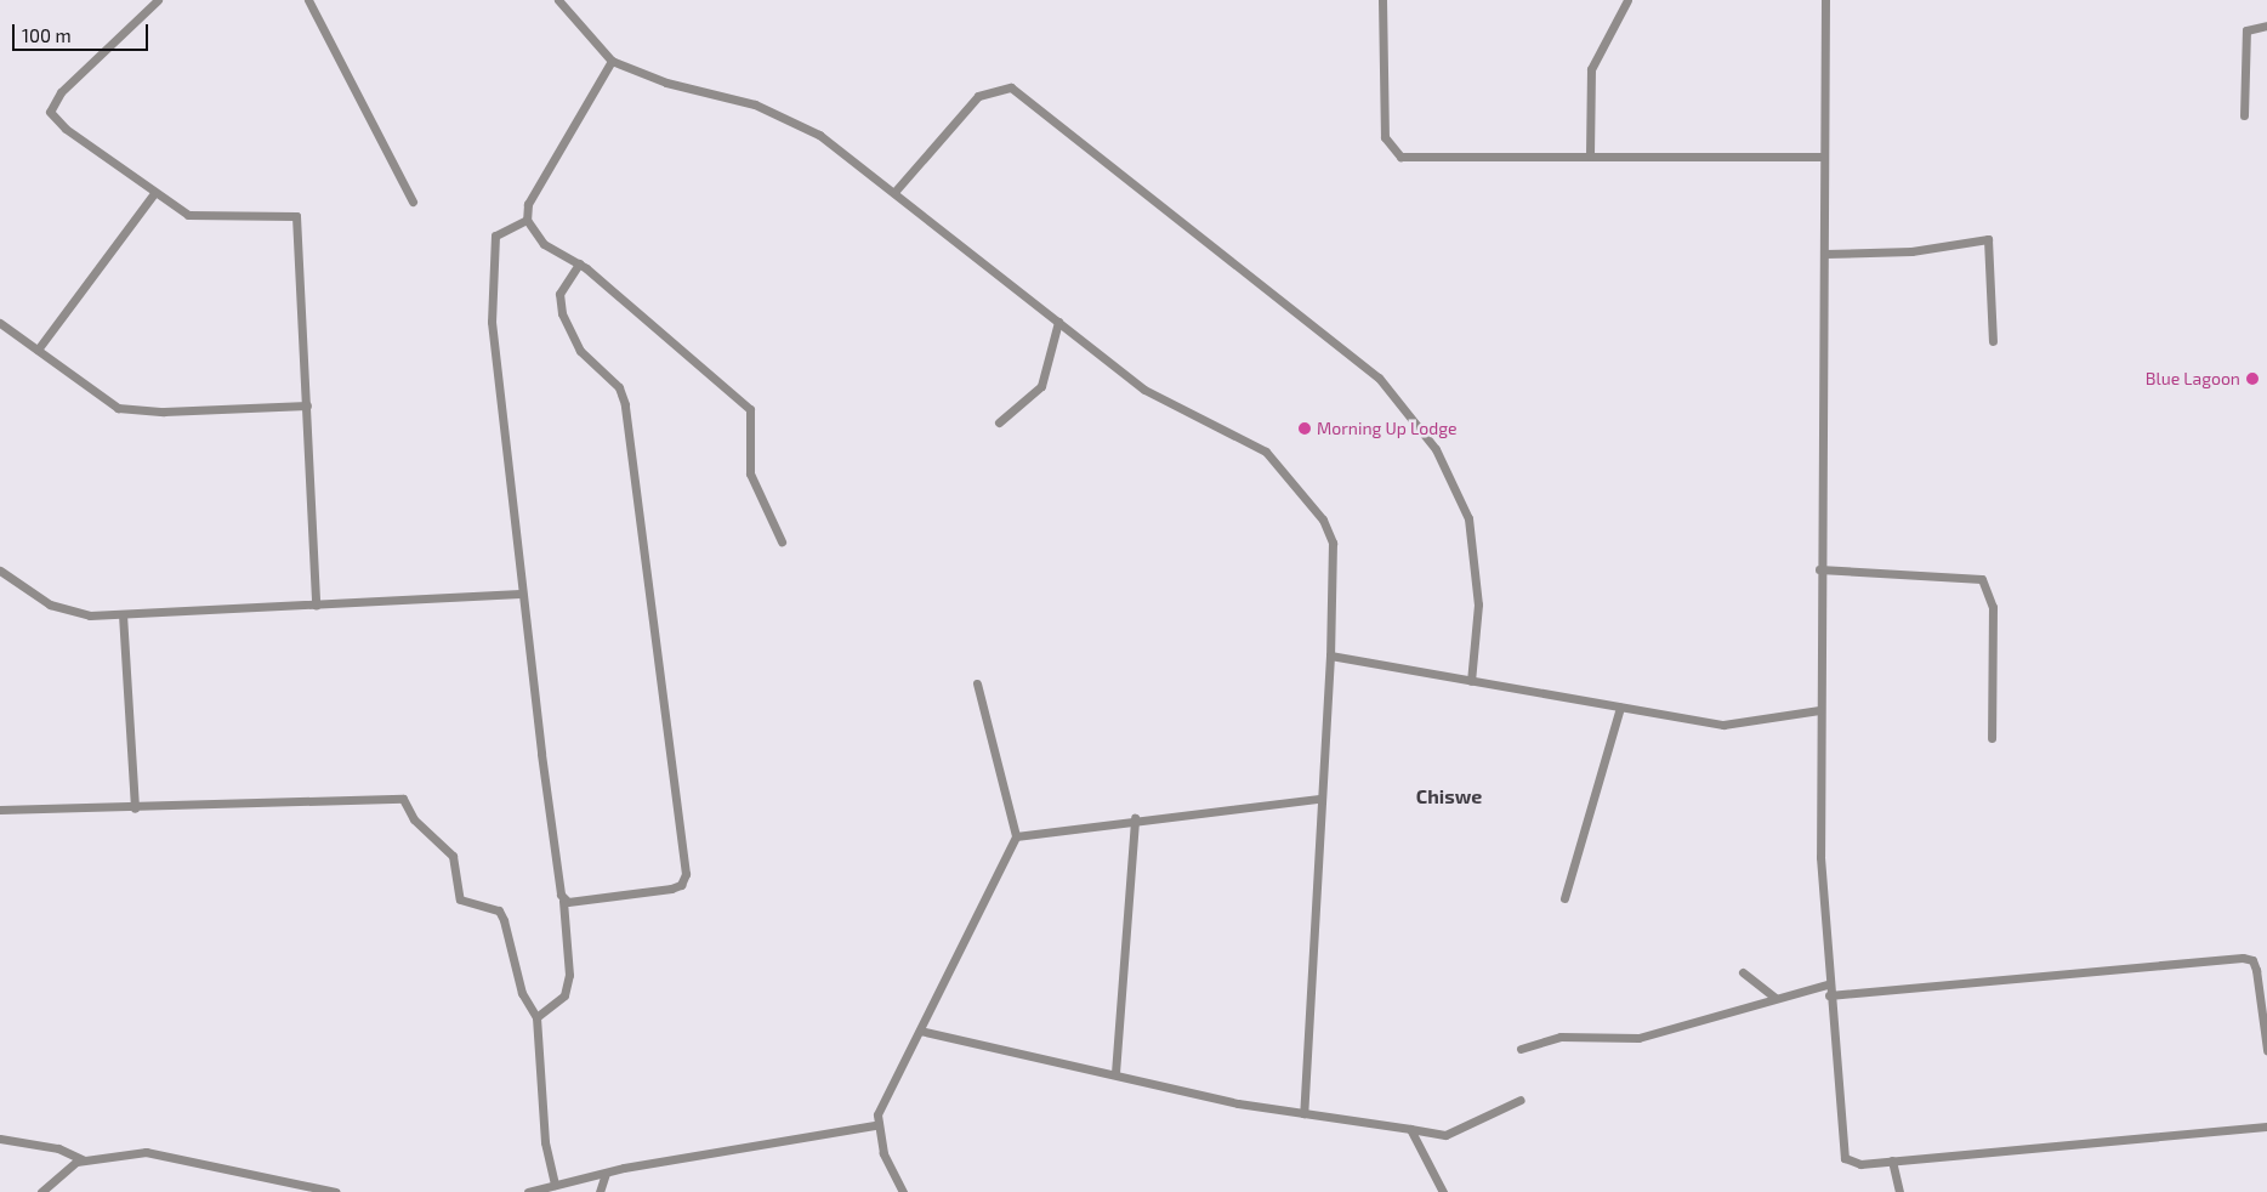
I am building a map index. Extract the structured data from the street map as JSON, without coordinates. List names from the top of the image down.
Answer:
{
  "districts": ["Chiswe"],
  "places": ["Blue Lagoon", "Morning Up Lodge"],
  "scale_bar": "100 m"
}
